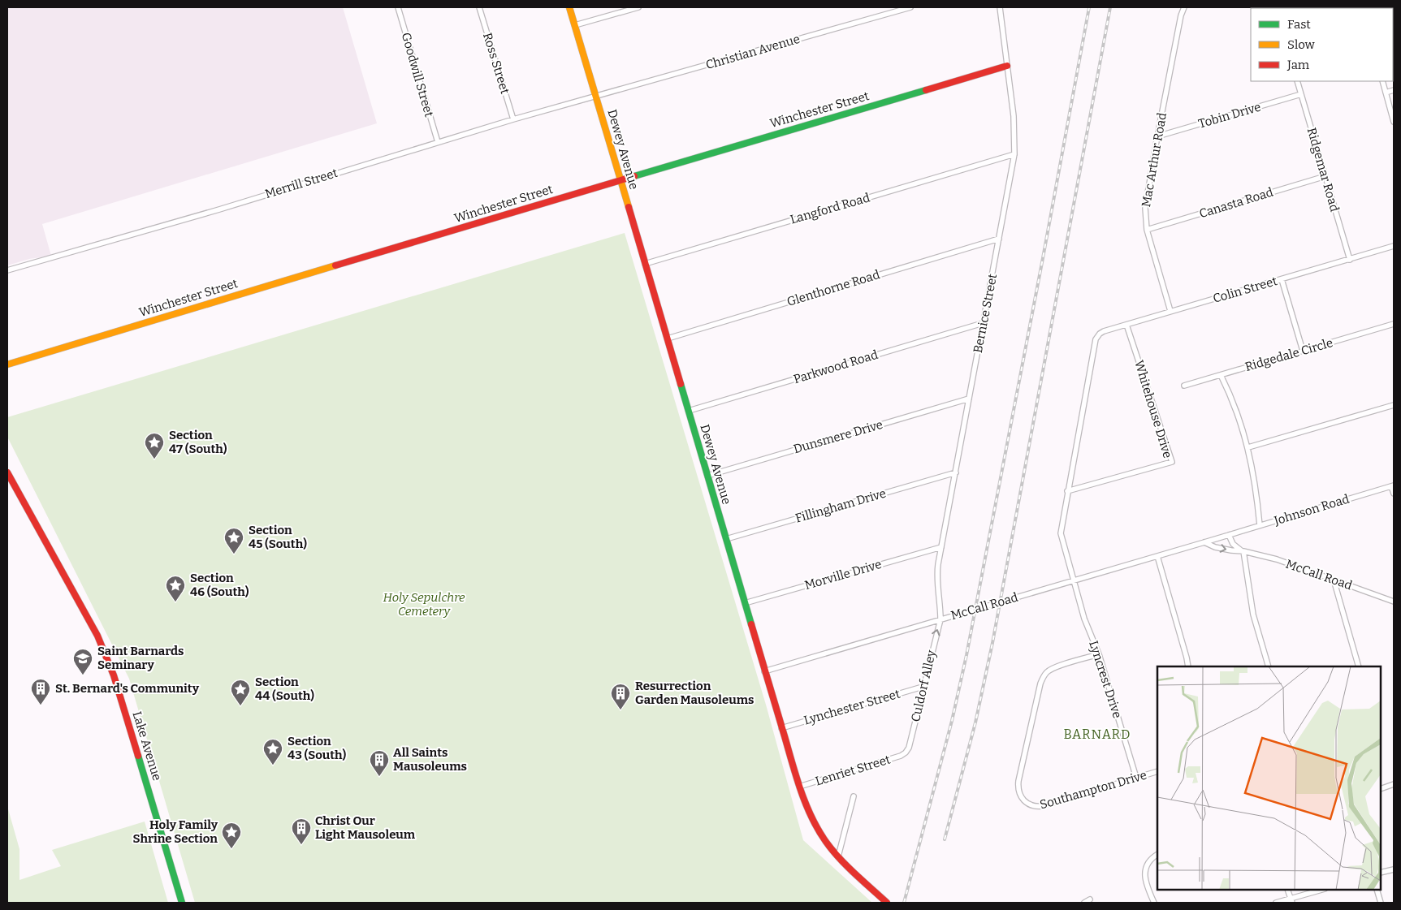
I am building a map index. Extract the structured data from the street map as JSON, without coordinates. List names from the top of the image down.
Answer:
{
  "streets": {
    "main road": ["Winchester Street", "Dewey Avenue", "Lake Avenue"],
    "street": [
      "Christian Avenue",
      "Ross Street",
      "Goodwill Street",
      "Tobin Drive",
      "Mac Arthur Road",
      "Ridgemar Road",
      "Merrill Street",
      "Canasta Road",
      "Langford Road",
      "Glenthorne Road",
      "Colin Street",
      "Bernice Street",
      "Ridgedale Circle",
      "Parkwood Road",
      "Whitehouse Drive",
      "Dunsmere Drive",
      "Fillingham Drive",
      "Johnson Road",
      "Morville Drive",
      "McCall Road",
      "Lyncrest Drive",
      "Culdorf Alley",
      "Lynchester Street",
      "Lenriet Street",
      "Southampton Drive"
    ]
  },
  "crossings": [
    ["Christian Avenue", "Dewey Avenue"],
    ["Christian Avenue", "Merrill Street"],
    ["Ross Street", "Merrill Street"],
    ["Goodwill Street", "Merrill Street"],
    ["Winchester Street", "Dewey Avenue"],
    ["Winchester Street", "Bernice Street"],
    ["Tobin Drive", "Mac Arthur Road"],
    ["Tobin Drive", "Ridgemar Road"],
    ["Dewey Avenue", "Merrill Street"],
    ["Dewey Avenue", "Langford Road"],
    ["Dewey Avenue", "Glenthorne Road"],
    ["Dewey Avenue", "Parkwood Road"],
    ["Dewey Avenue", "Dunsmere Drive"],
    ["Dewey Avenue", "Fillingham Drive"],
    ["Dewey Avenue", "Morville Drive"],
    ["Dewey Avenue", "McCall Road"],
    ["Dewey Avenue", "Lynchester Street"],
    ["Dewey Avenue", "Lenriet Street"],
    ["Mac Arthur Road", "Canasta Road"],
    ["Mac Arthur Road", "Colin Street"],
    ["Ridgemar Road", "Canasta Road"],
    ["Ridgemar Road", "Colin Street"],
    ["Langford Road", "Bernice Street"],
    ["Glenthorne Road", "Bernice Street"],
    ["Colin Street", "Whitehouse Drive"],
    ["Bernice Street", "Parkwood Road"],
    ["Bernice Street", "Dunsmere Drive"],
    ["Bernice Street", "Fillingham Drive"],
    ["Bernice Street", "Morville Drive"],
    ["Bernice Street", "McCall Road"],
    ["Bernice Street", "Culdorf Alley"],
    ["Johnson Road", "McCall Road"],
    ["McCall Road", "Lyncrest Drive"],
    ["McCall Road", "Culdorf Alley"],
    ["Lyncrest Drive", "Southampton Drive"],
    ["Culdorf Alley", "Lynchester Street"],
    ["Culdorf Alley", "Lenriet Street"]
  ],
  "one_way": ["Culdorf Alley"],
  "districts": ["BARNARD"],
  "parks": ["Holy Sepulchre Cemetery"],
  "places": {
    "place": [
      "Section 47 (South)",
      "Section 45 (South)",
      "Section 46 (South)",
      "Section 44 (South)",
      "Section 43 (South)",
      "Holy Family Shrine Section"
    ],
    "school or university": ["Saint Barnards Seminary"],
    "building": [
      "St. Bernard's Community",
      "Resurrection Garden Mausoleums",
      "All Saints Mausoleums",
      "Christ Our Light Mausoleum"
    ]
  },
  "legend": ["Fast", "Slow", "Jam"]
}
